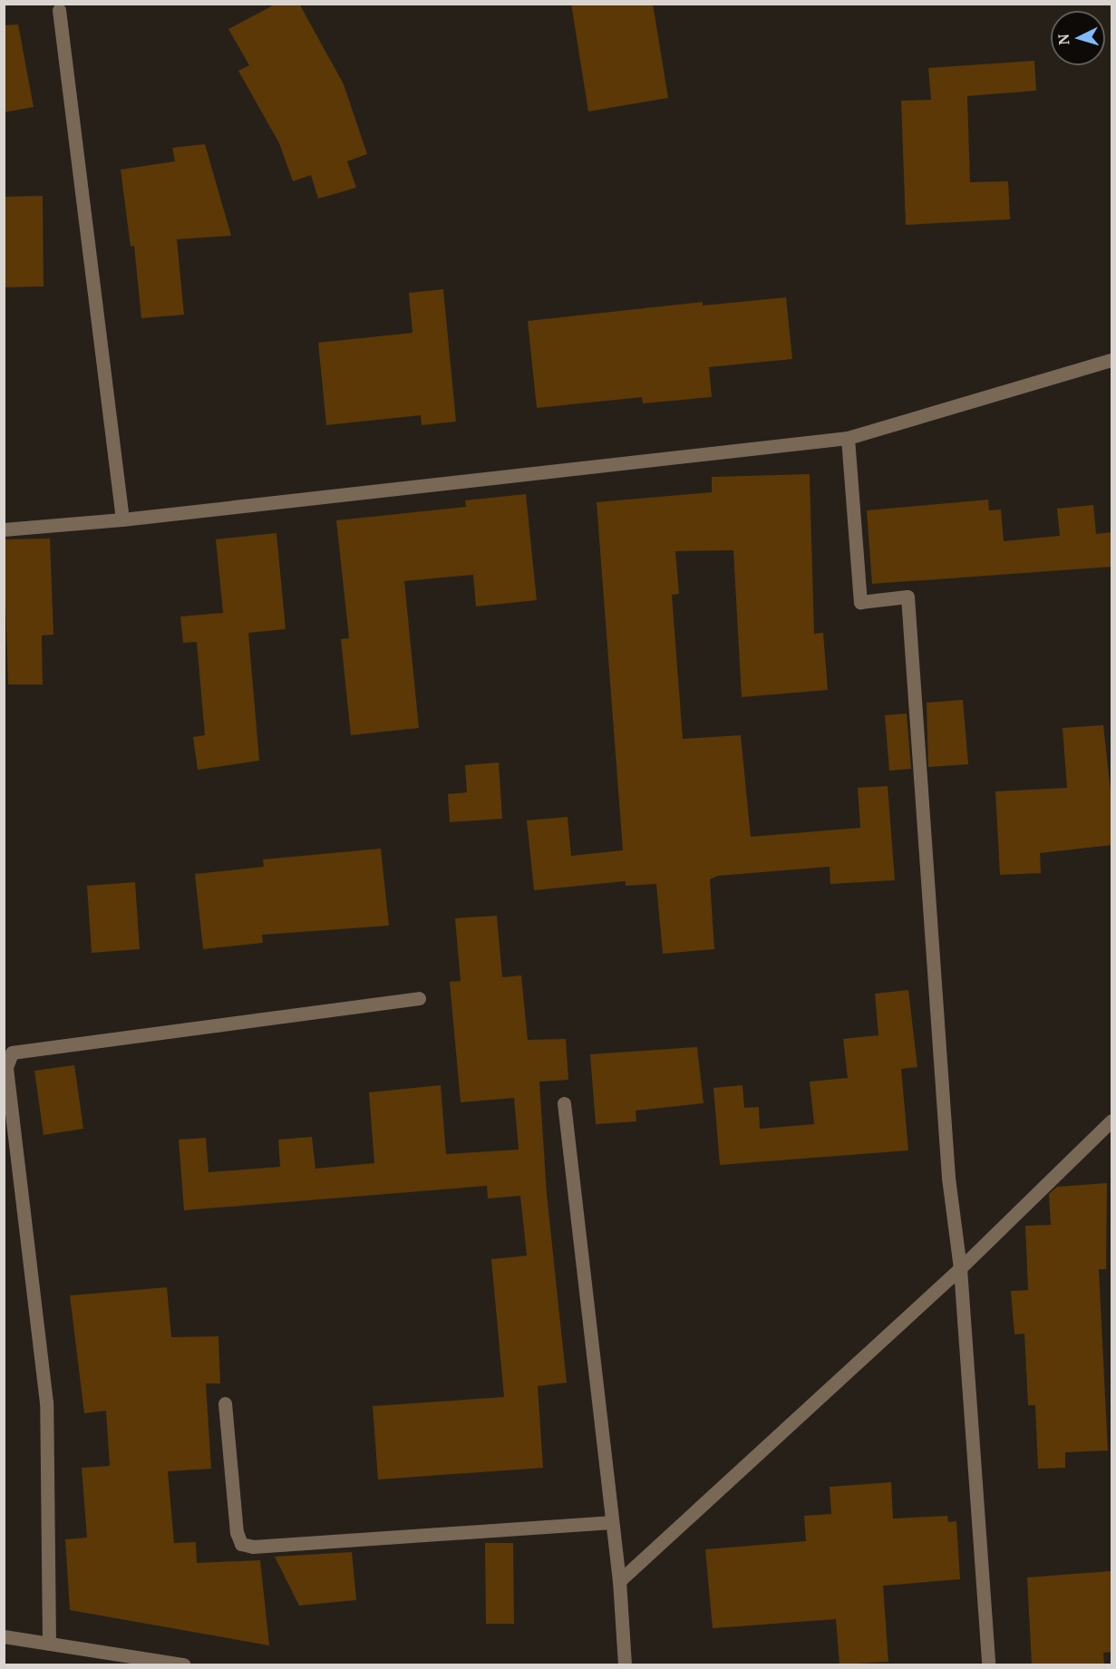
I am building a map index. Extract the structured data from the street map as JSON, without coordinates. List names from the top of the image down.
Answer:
{
  "north": "left"
}
